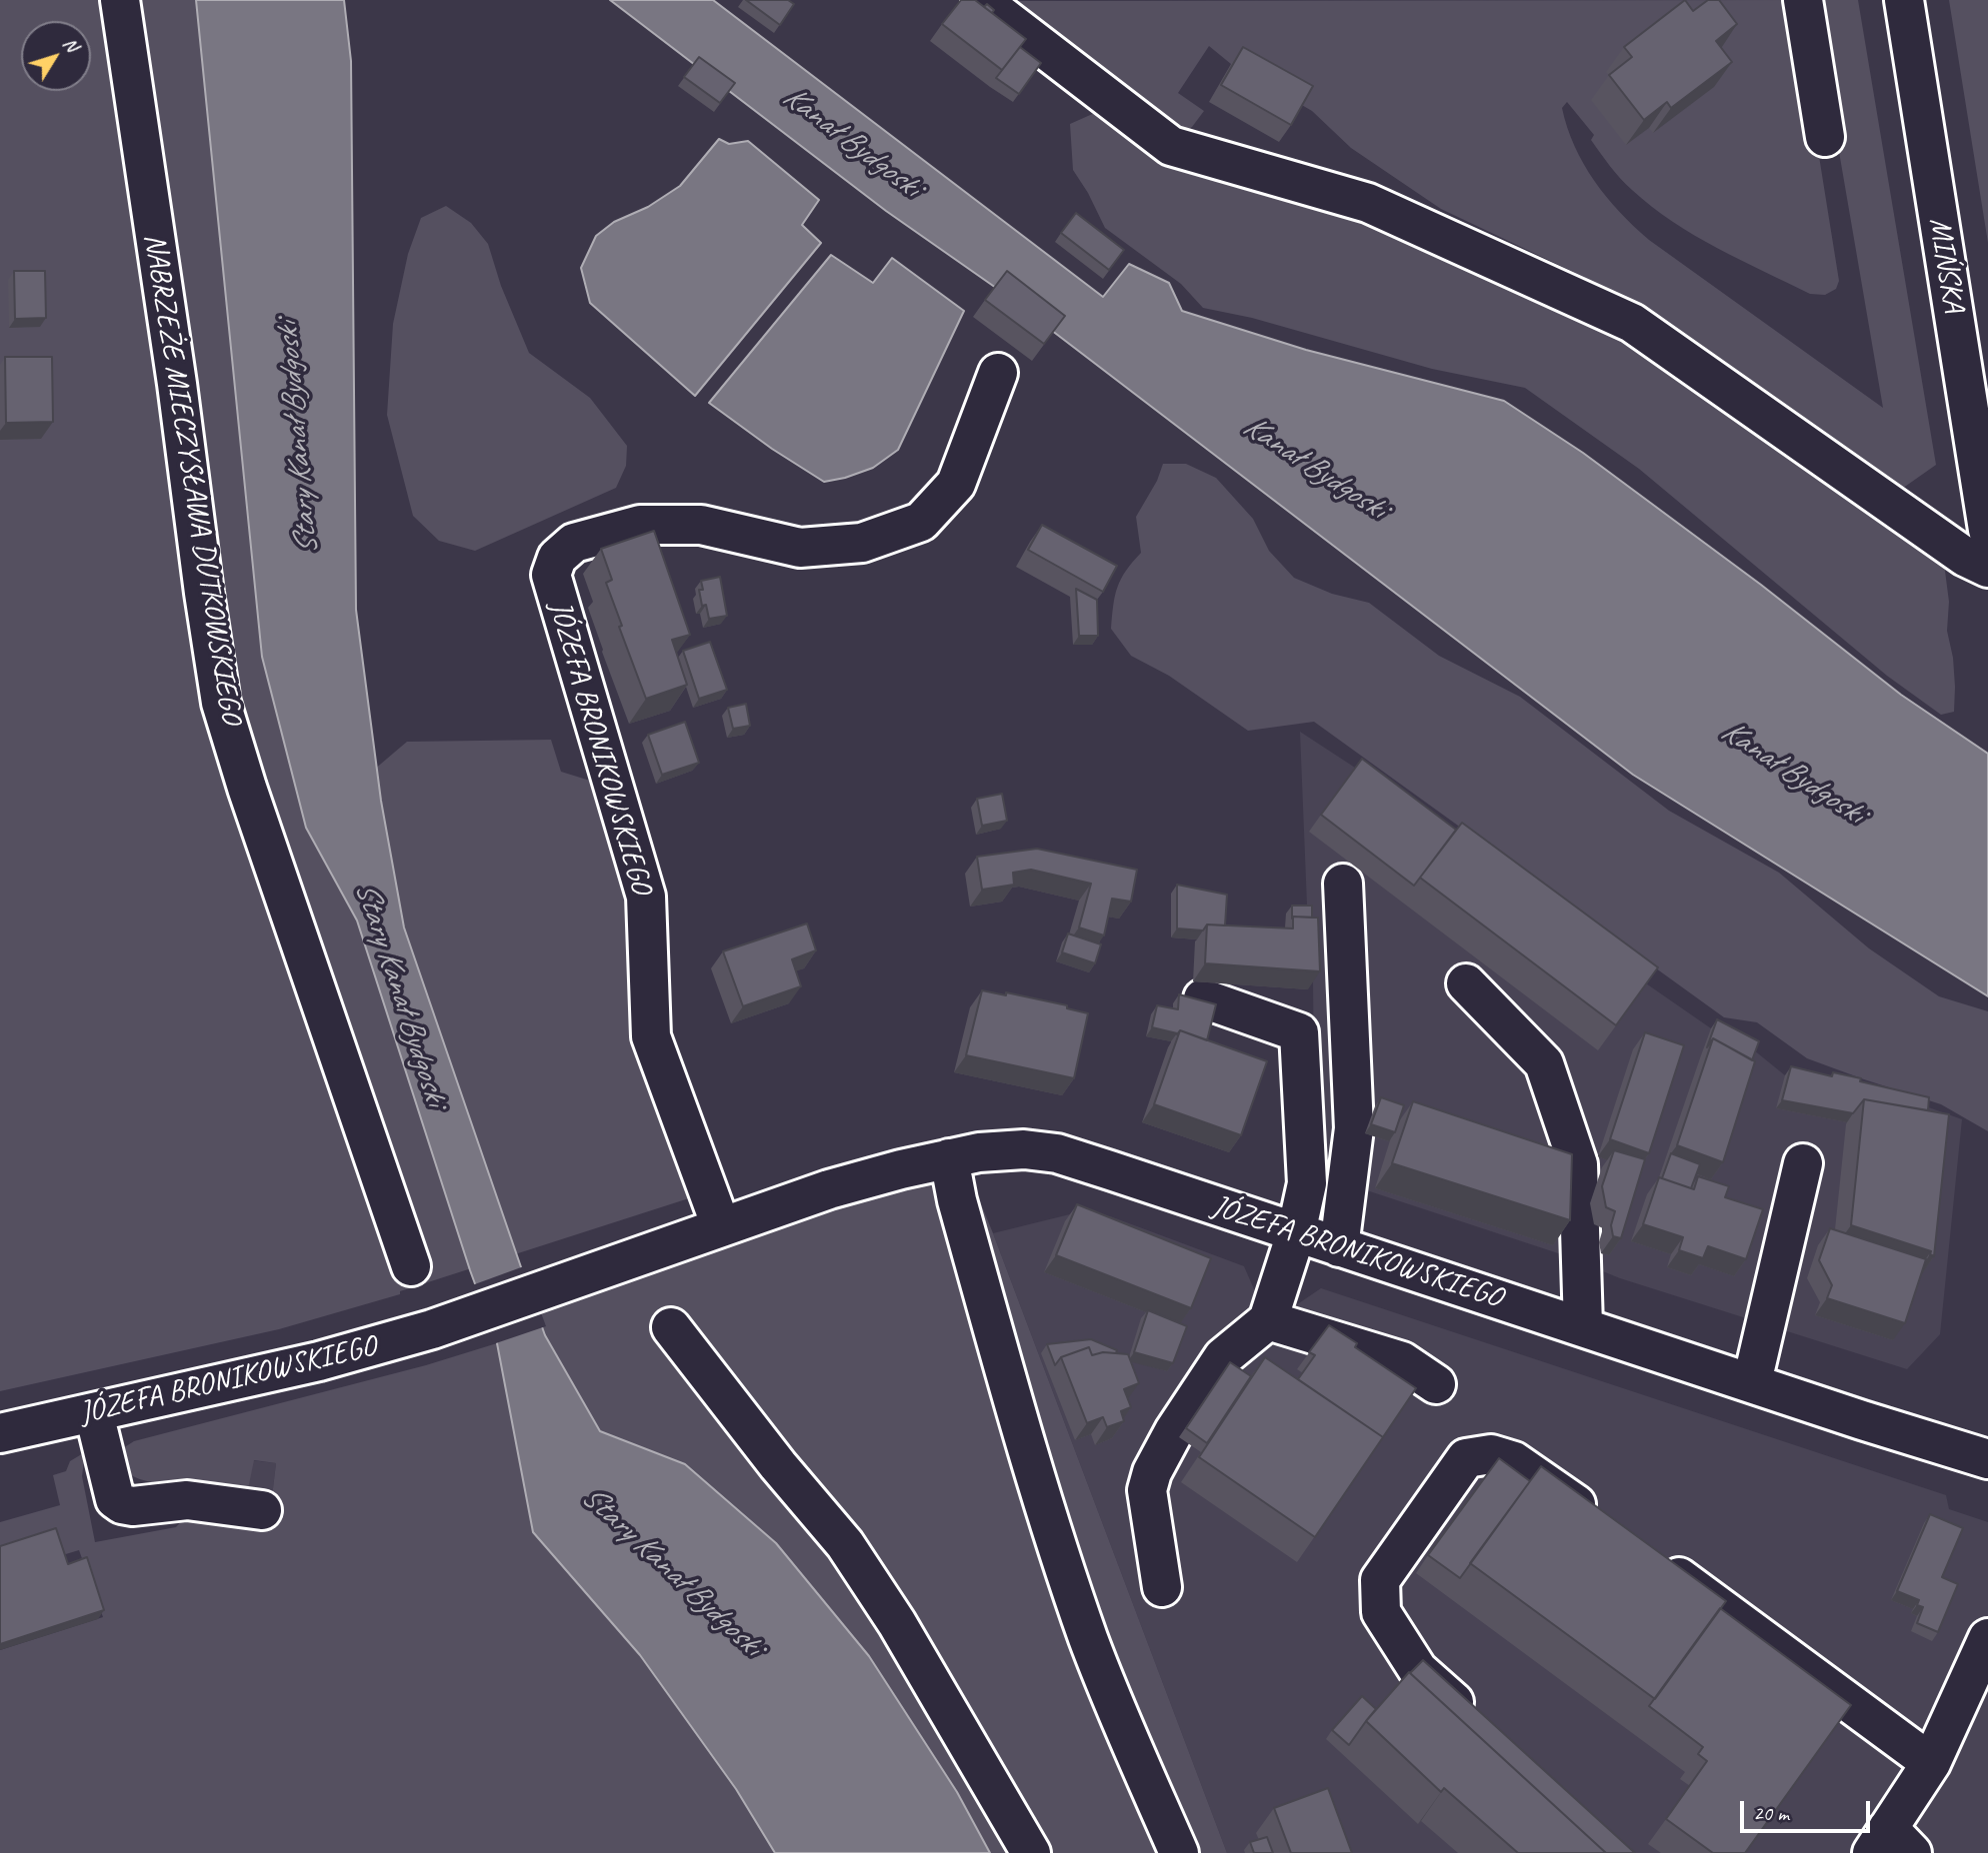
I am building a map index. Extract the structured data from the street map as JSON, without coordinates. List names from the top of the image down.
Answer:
{
  "streets": {
    "street": ["MIŃSKA", "NABRZEŻE MIECZYSŁAWA DUTKOWSKIEGO", "JÓZEFA BRONIKOWSKIEGO"]
  },
  "water": ["Kanał Bydgoski", "Stary Kanał Bydgoski"],
  "scale_bar": "20 m",
  "north": "top right"
}
